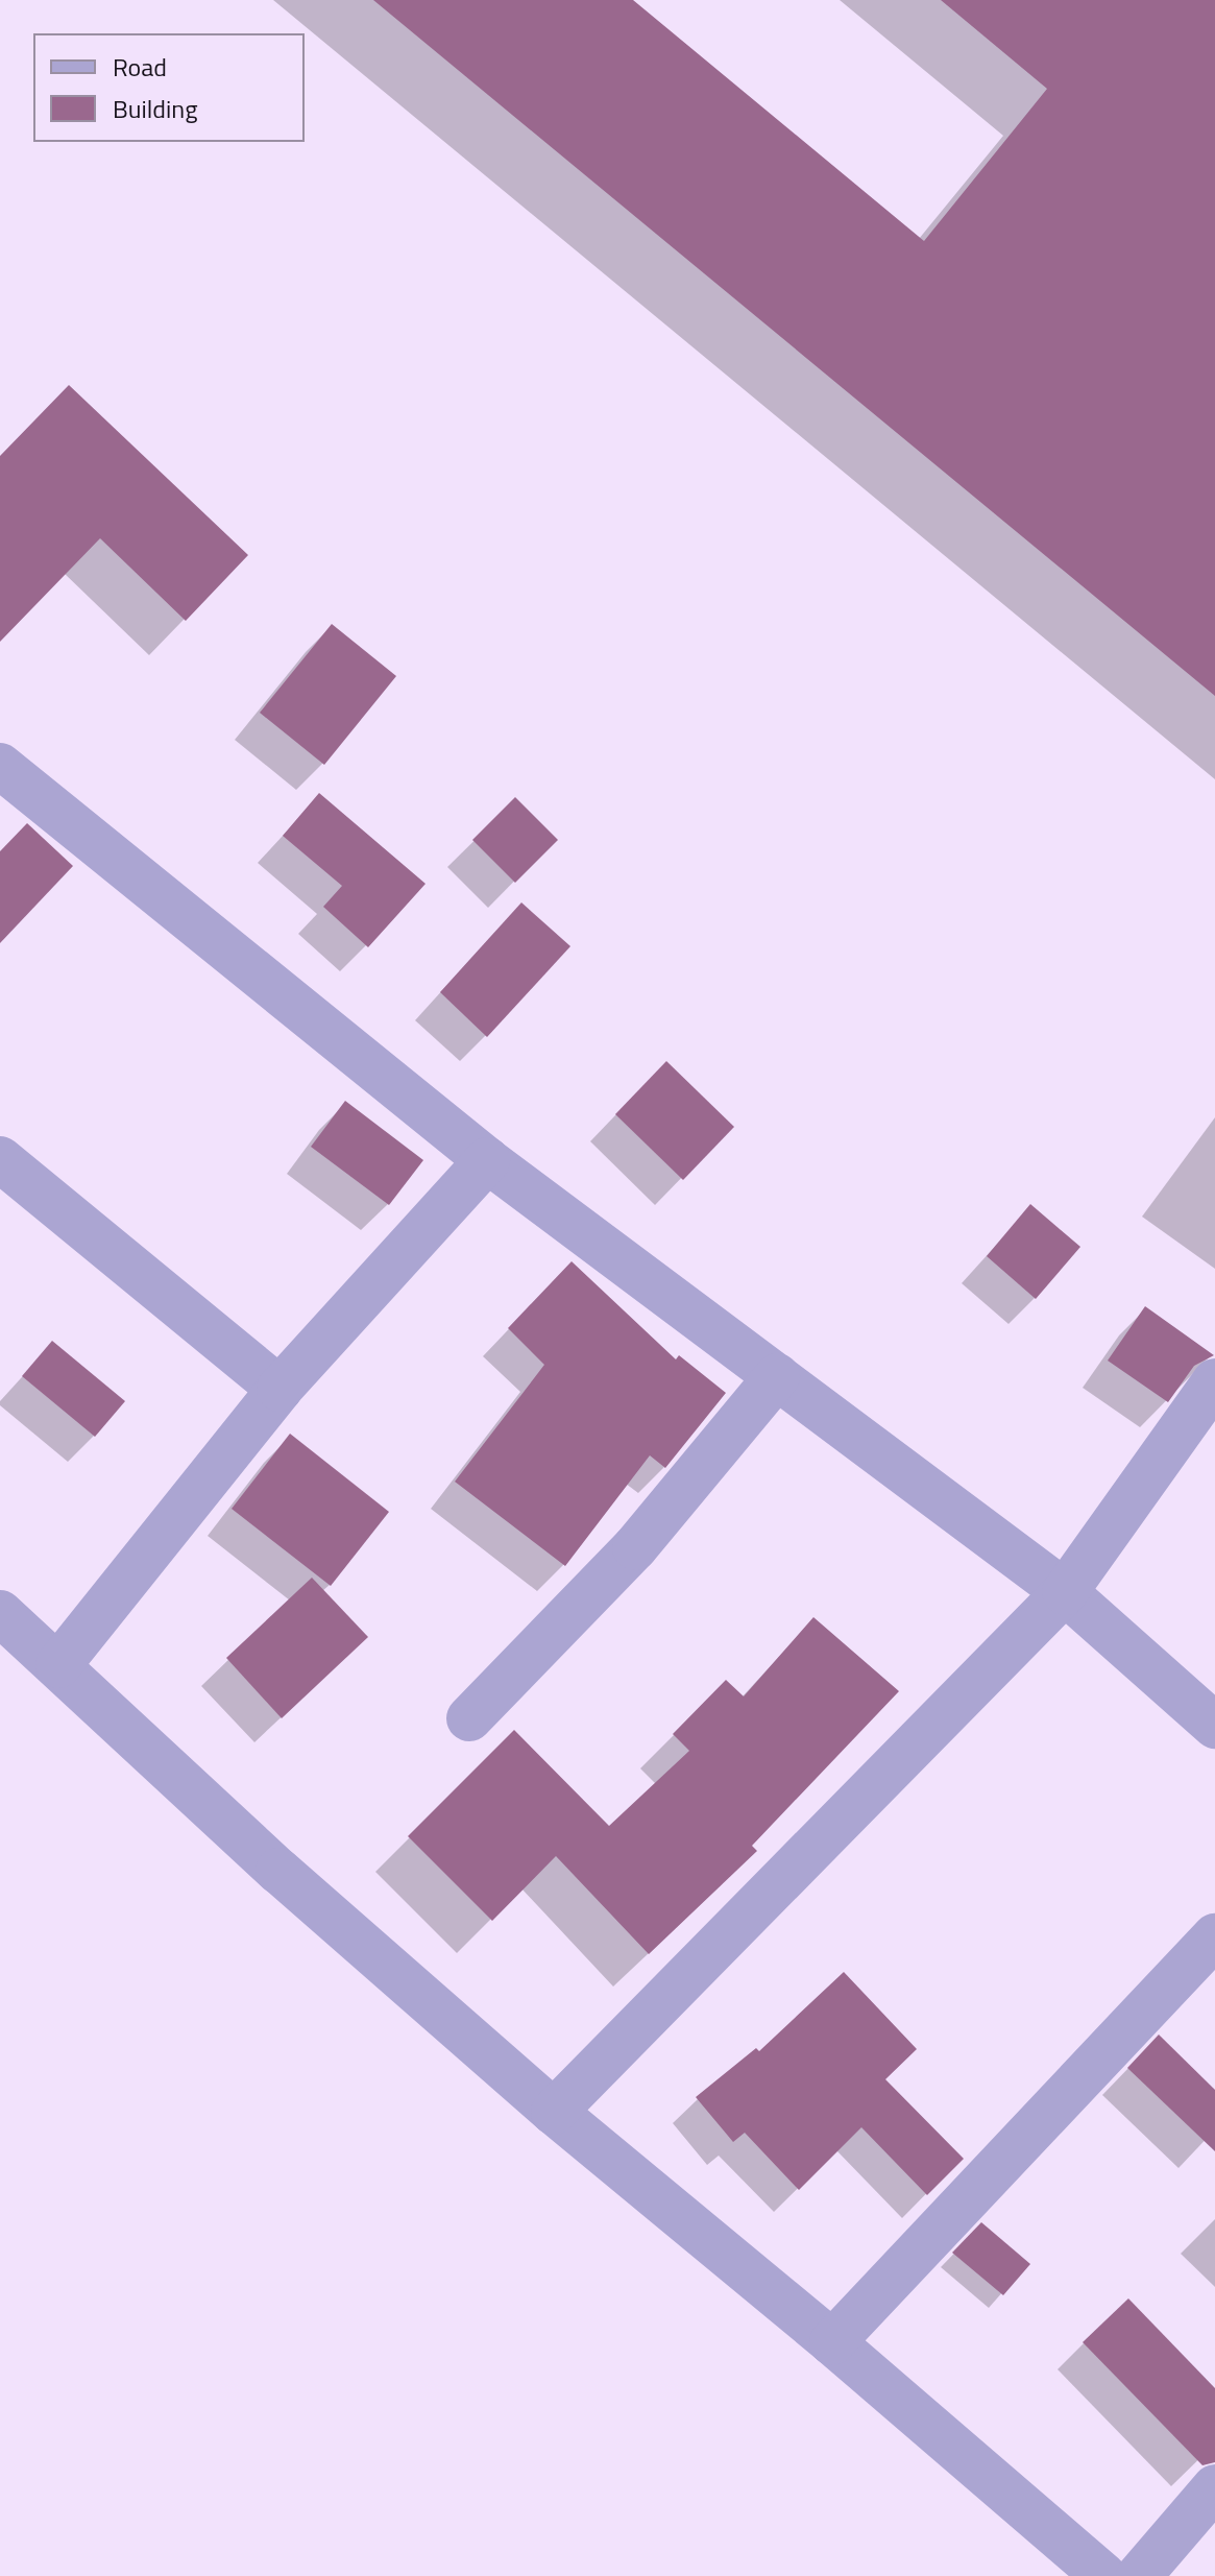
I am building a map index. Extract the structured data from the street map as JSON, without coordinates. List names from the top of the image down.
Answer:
{
  "legend": ["Road", "Building"]
}
